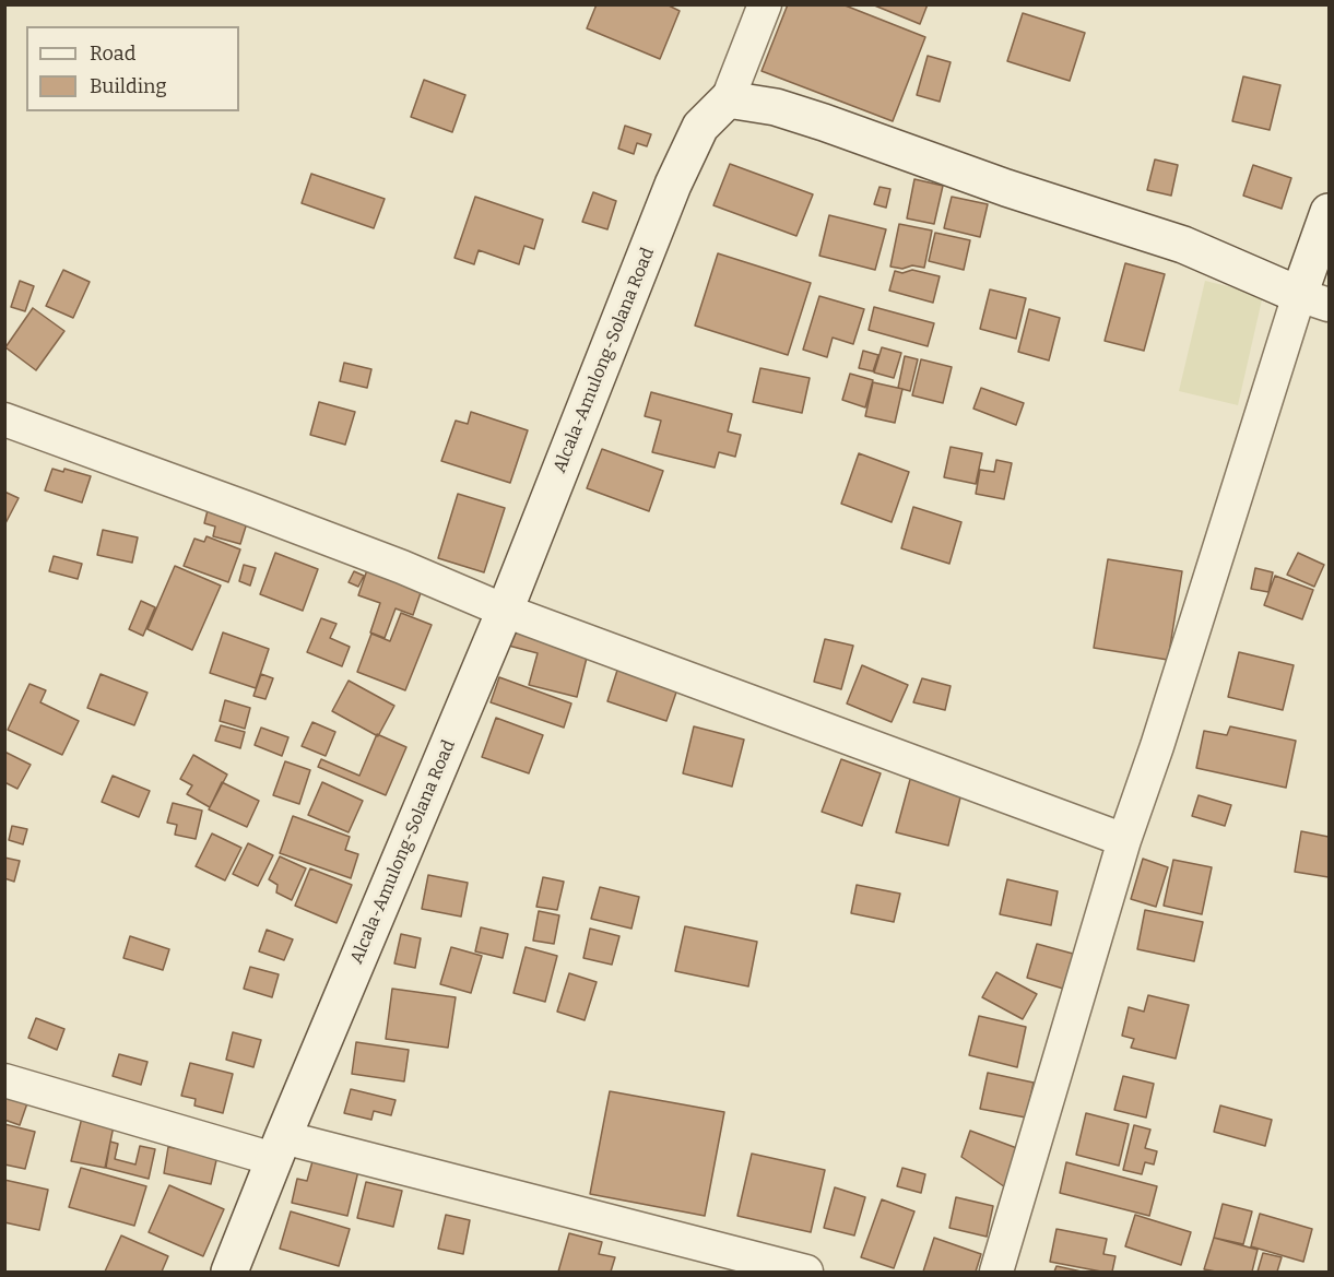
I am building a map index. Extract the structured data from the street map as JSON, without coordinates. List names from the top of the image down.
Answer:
{
  "streets": {
    "main road": ["Alcala-Amulong-Solana Road"]
  },
  "legend": ["Road", "Building"]
}
